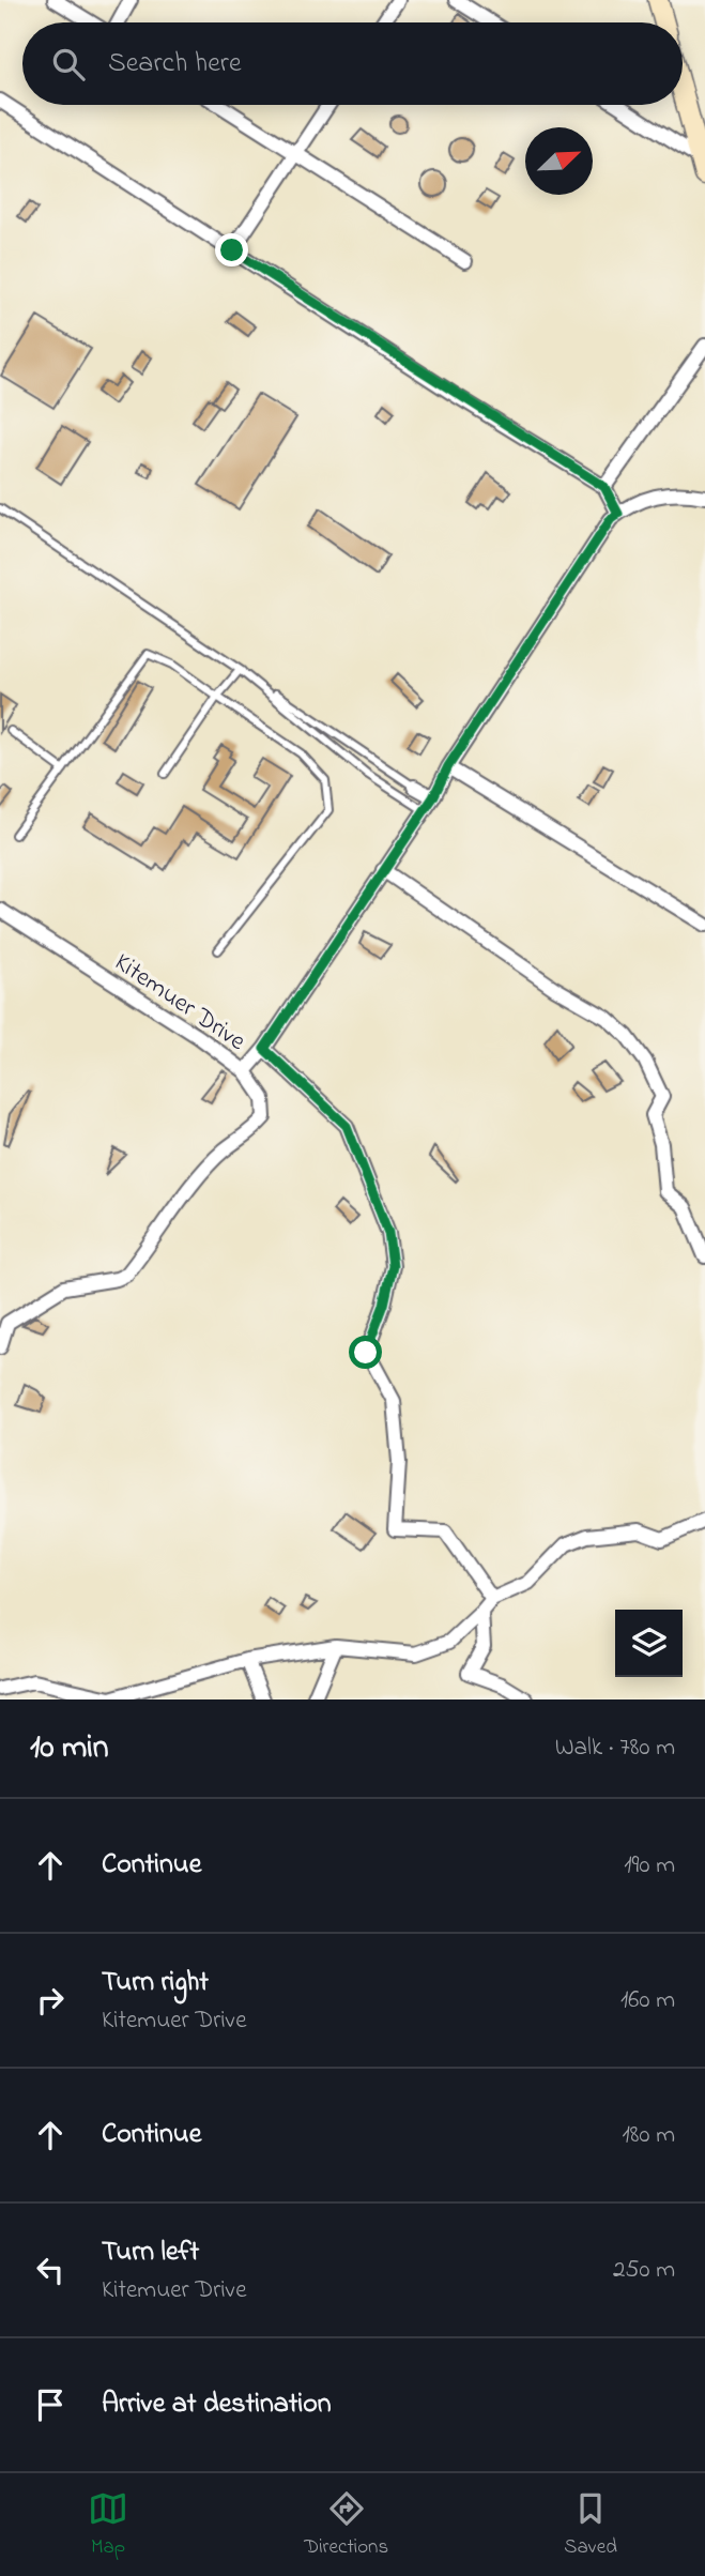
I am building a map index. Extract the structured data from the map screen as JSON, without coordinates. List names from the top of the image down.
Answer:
{
  "streets": {
    "street": ["Kitemuer Drive"]
  },
  "north": "top right",
  "page": {
    "search": "Search here",
    "heading": ["10 min", "Walk · 780 m"],
    "list": [
      ["Continue", "190 m"],
      ["Turn right", "Kitemuer Drive", "160 m"],
      ["Continue", "180 m"],
      ["Turn left", "Kitemuer Drive", "250 m"],
      "Arrive at destination"
    ],
    "nav": ["Map", "Directions", "Saved"]
  }
}
